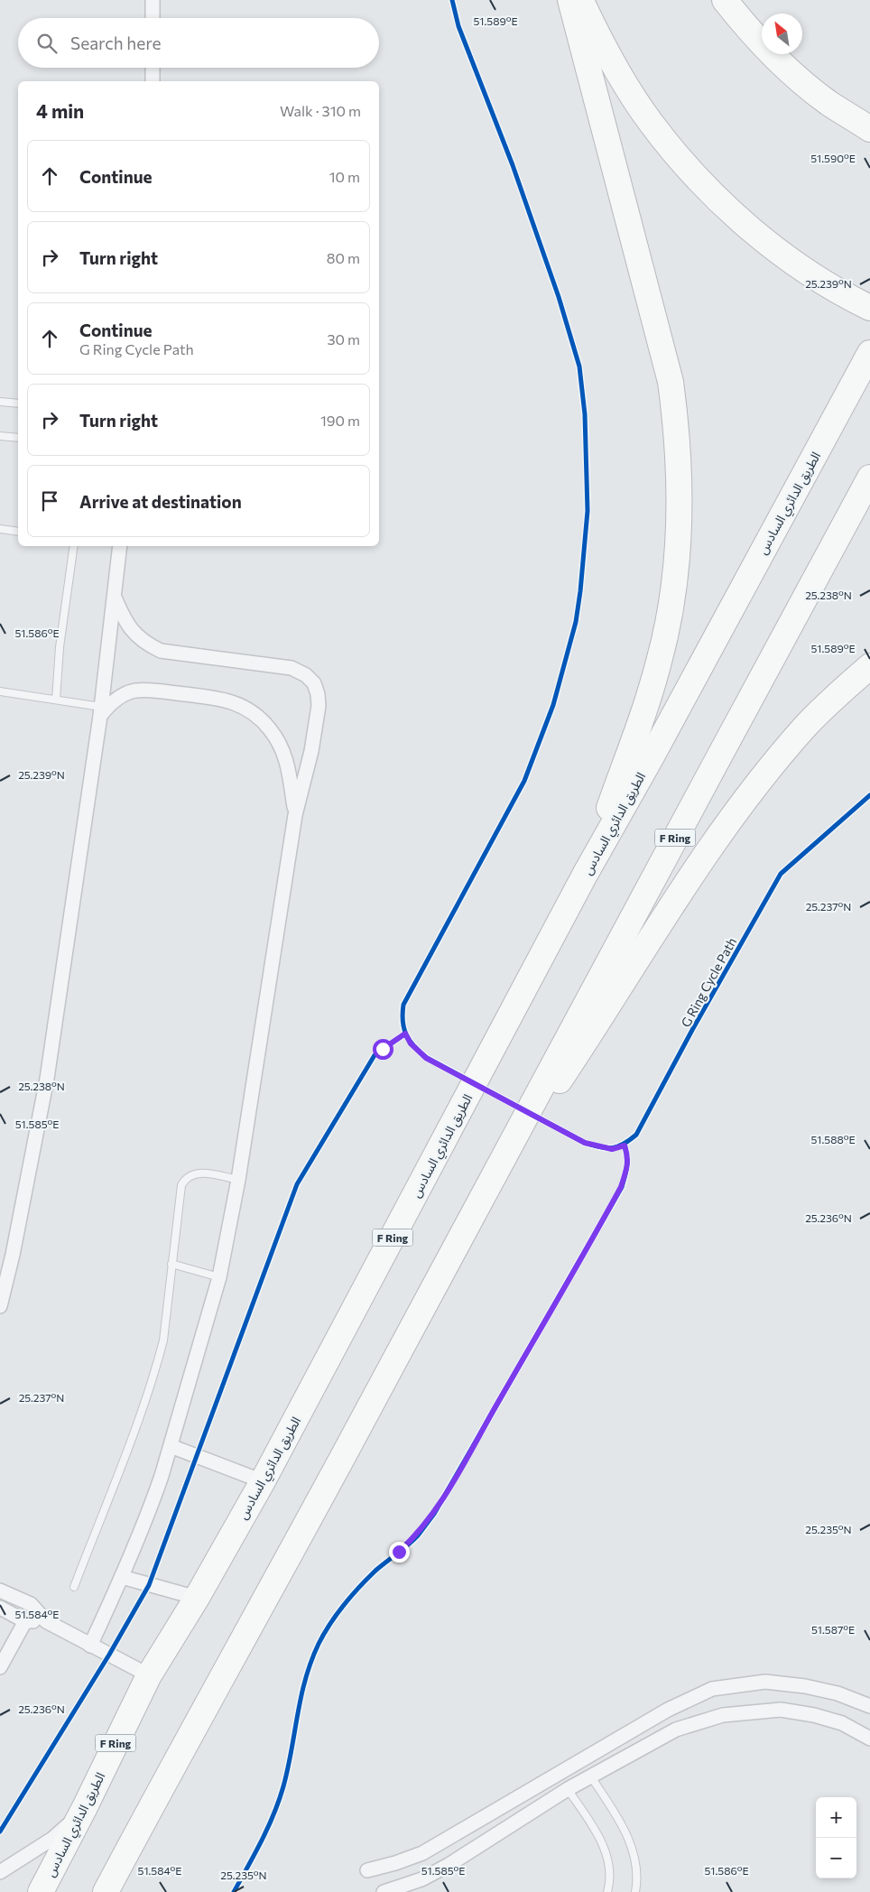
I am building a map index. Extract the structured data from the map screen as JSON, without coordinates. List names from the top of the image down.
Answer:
{
  "streets": {
    "highway": ["الطريق الدائري السادس", "F Ring"],
    "cycle path": ["G Ring Cycle Path"]
  },
  "north": "top left",
  "page": {
    "search": "Search here",
    "heading": ["4 min", "Walk · 310 m"],
    "list": [
      ["Continue", "10 m"],
      ["Turn right", "80 m"],
      ["Continue", "G Ring Cycle Path", "30 m"],
      ["Turn right", "190 m"],
      "Arrive at destination"
    ],
    "map_buttons": ["+", "−"]
  },
  "coordinates": [
    "51.589°E",
    "51.590°E",
    "25.239°N",
    "25.238°N",
    "51.586°E",
    "25.237°N",
    "51.585°E",
    "51.588°E",
    "25.236°N",
    "25.235°N",
    "51.584°E",
    "51.587°E"
  ]
}
